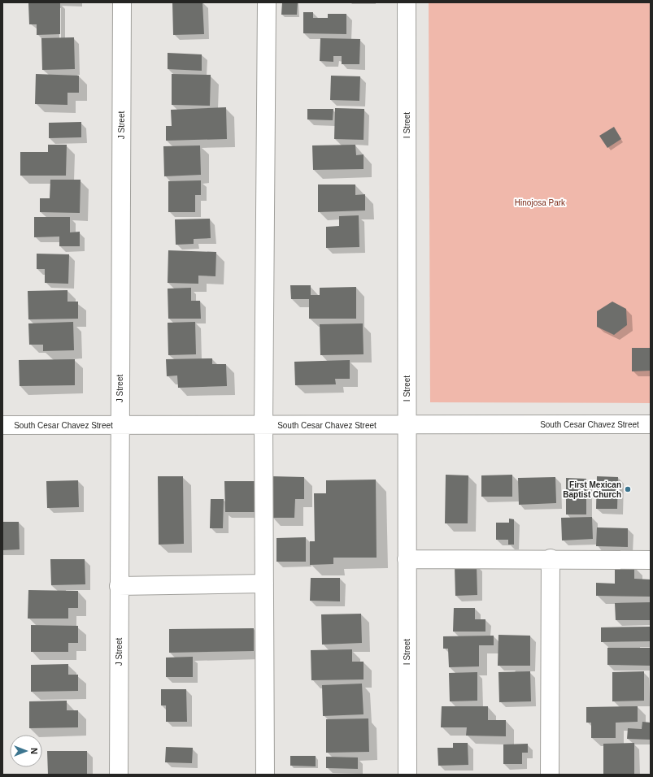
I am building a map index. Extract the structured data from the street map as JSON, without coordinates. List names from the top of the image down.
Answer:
{
  "streets": {
    "street": ["J Street", "I Street", "South Cesar Chavez Street"]
  },
  "crossings": [
    ["J Street", "South Cesar Chavez Street"],
    ["I Street", "South Cesar Chavez Street"]
  ],
  "parks": ["Hinojosa Park"],
  "places": ["First Mexican Baptist Church"],
  "north": "right"
}
